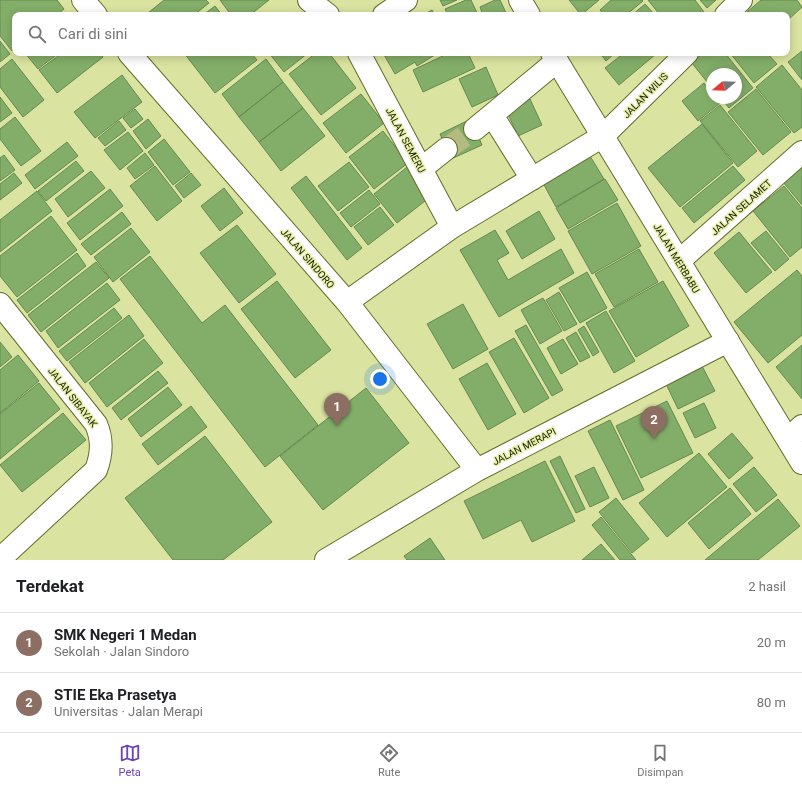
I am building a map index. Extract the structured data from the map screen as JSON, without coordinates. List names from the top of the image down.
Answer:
{
  "streets": {
    "street": [
      "JALAN WILIS",
      "JALAN SEMERU",
      "JALAN SELAMET",
      "JALAN SINDORO",
      "JALAN MERBABU",
      "JALAN SIBAYAK",
      "JALAN MERAPI"
    ]
  },
  "crossings": [
    ["JALAN WILIS", "JALAN SEMERU"],
    ["JALAN WILIS", "JALAN SINDORO"],
    ["JALAN WILIS", "JALAN MERBABU"],
    ["JALAN SELAMET", "JALAN MERBABU"],
    ["JALAN SINDORO", "JALAN MERAPI"],
    ["JALAN MERBABU", "JALAN MERAPI"]
  ],
  "north": "left",
  "page": {
    "search": "Cari di sini",
    "pins": ["1", "2"],
    "heading": ["Terdekat", "2 hasil"],
    "list": [
      {
        "mark": "1",
        "name": "SMK Negeri 1 Medan",
        "note": "Sekolah · Jalan Sindoro",
        "value": "20 m"
      },
      {
        "mark": "2",
        "name": "STIE Eka Prasetya",
        "note": "Universitas · Jalan Merapi",
        "value": "80 m"
      }
    ],
    "nav": ["Peta", "Rute", "Disimpan"]
  }
}
